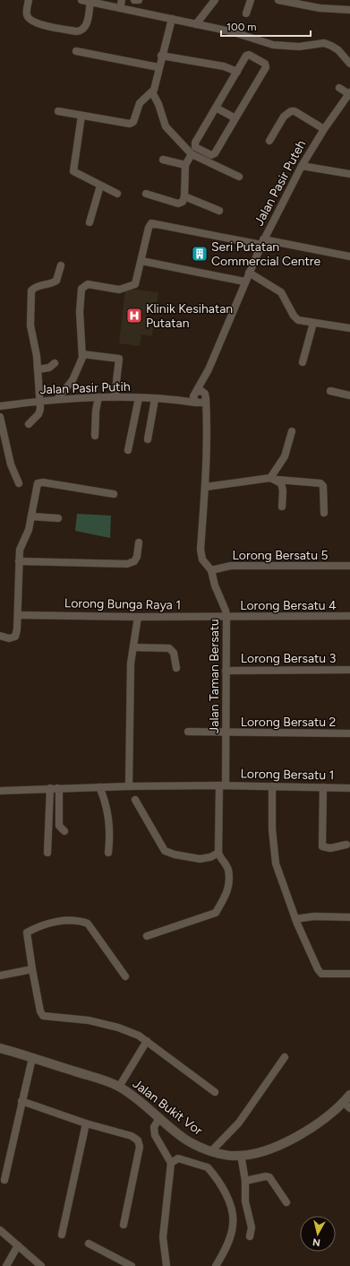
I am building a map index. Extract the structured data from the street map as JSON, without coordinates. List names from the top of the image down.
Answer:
{
  "streets": {
    "street": [
      "Jalan Pasir Puteh",
      "Jalan Pasir Putih",
      "Lorong Bersatu 5",
      "Lorong Bunga Raya 1",
      "Lorong Bersatu 4",
      "Lorong Bersatu 3",
      "Jalan Taman Bersatu",
      "Lorong Bersatu 2",
      "Lorong Bersatu 1",
      "Jalan Bukit Vor"
    ]
  },
  "crossings": [
    ["Jalan Pasir Puteh", "Jalan Pasir Putih"],
    ["Jalan Pasir Puteh", "Jalan Taman Bersatu"],
    ["Jalan Pasir Putih", "Jalan Taman Bersatu"],
    ["Lorong Bersatu 5", "Jalan Taman Bersatu"],
    ["Lorong Bunga Raya 1", "Lorong Bersatu 4"],
    ["Lorong Bunga Raya 1", "Jalan Taman Bersatu"],
    ["Lorong Bersatu 4", "Jalan Taman Bersatu"],
    ["Lorong Bersatu 3", "Jalan Taman Bersatu"],
    ["Jalan Taman Bersatu", "Lorong Bersatu 2"],
    ["Jalan Taman Bersatu", "Lorong Bersatu 1"]
  ],
  "places": {
    "building": ["Seri Putatan Commercial Centre"],
    "hospital": ["Klinik Kesihatan Putatan"]
  },
  "scale_bar": "100 m",
  "north": "bottom"
}
